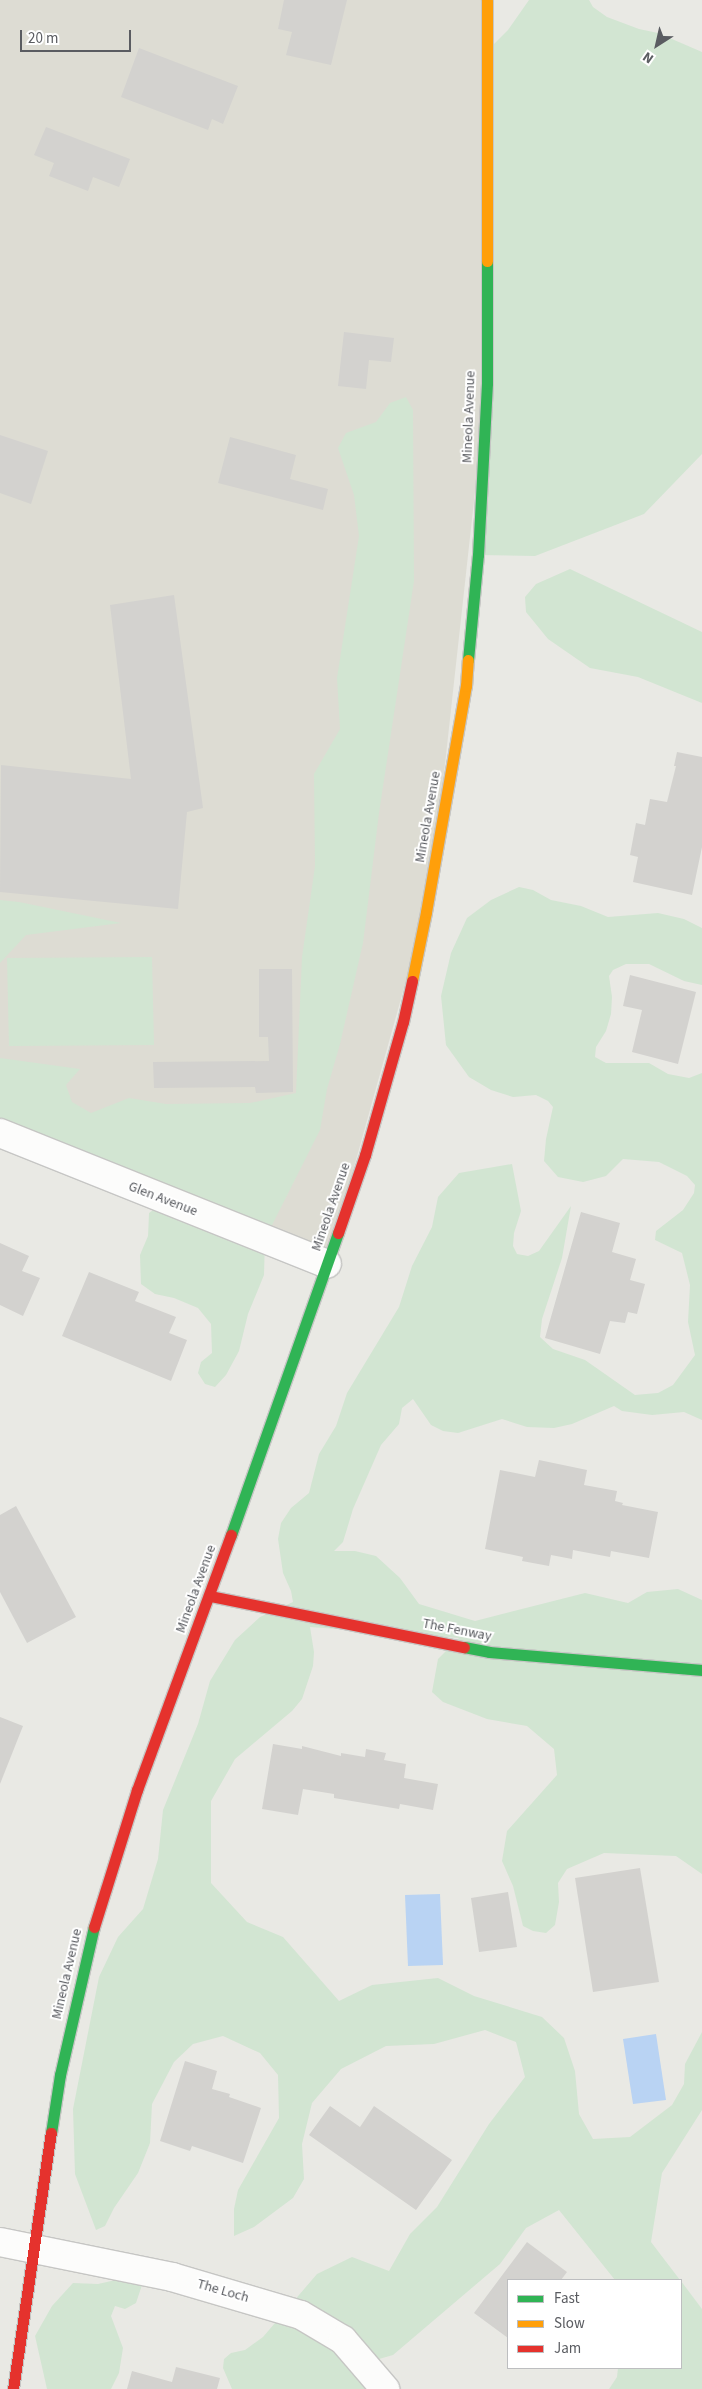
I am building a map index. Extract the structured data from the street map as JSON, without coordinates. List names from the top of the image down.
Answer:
{
  "streets": {
    "main road": ["Mineola Avenue", "The Fenway"],
    "street": ["Glen Avenue", "The Loch"]
  },
  "crossings": [
    ["Mineola Avenue", "Glen Avenue"],
    ["Mineola Avenue", "The Fenway"],
    ["Mineola Avenue", "The Loch"]
  ],
  "legend": ["Fast", "Slow", "Jam"],
  "scale_bar": "20 m",
  "north": "bottom left"
}
